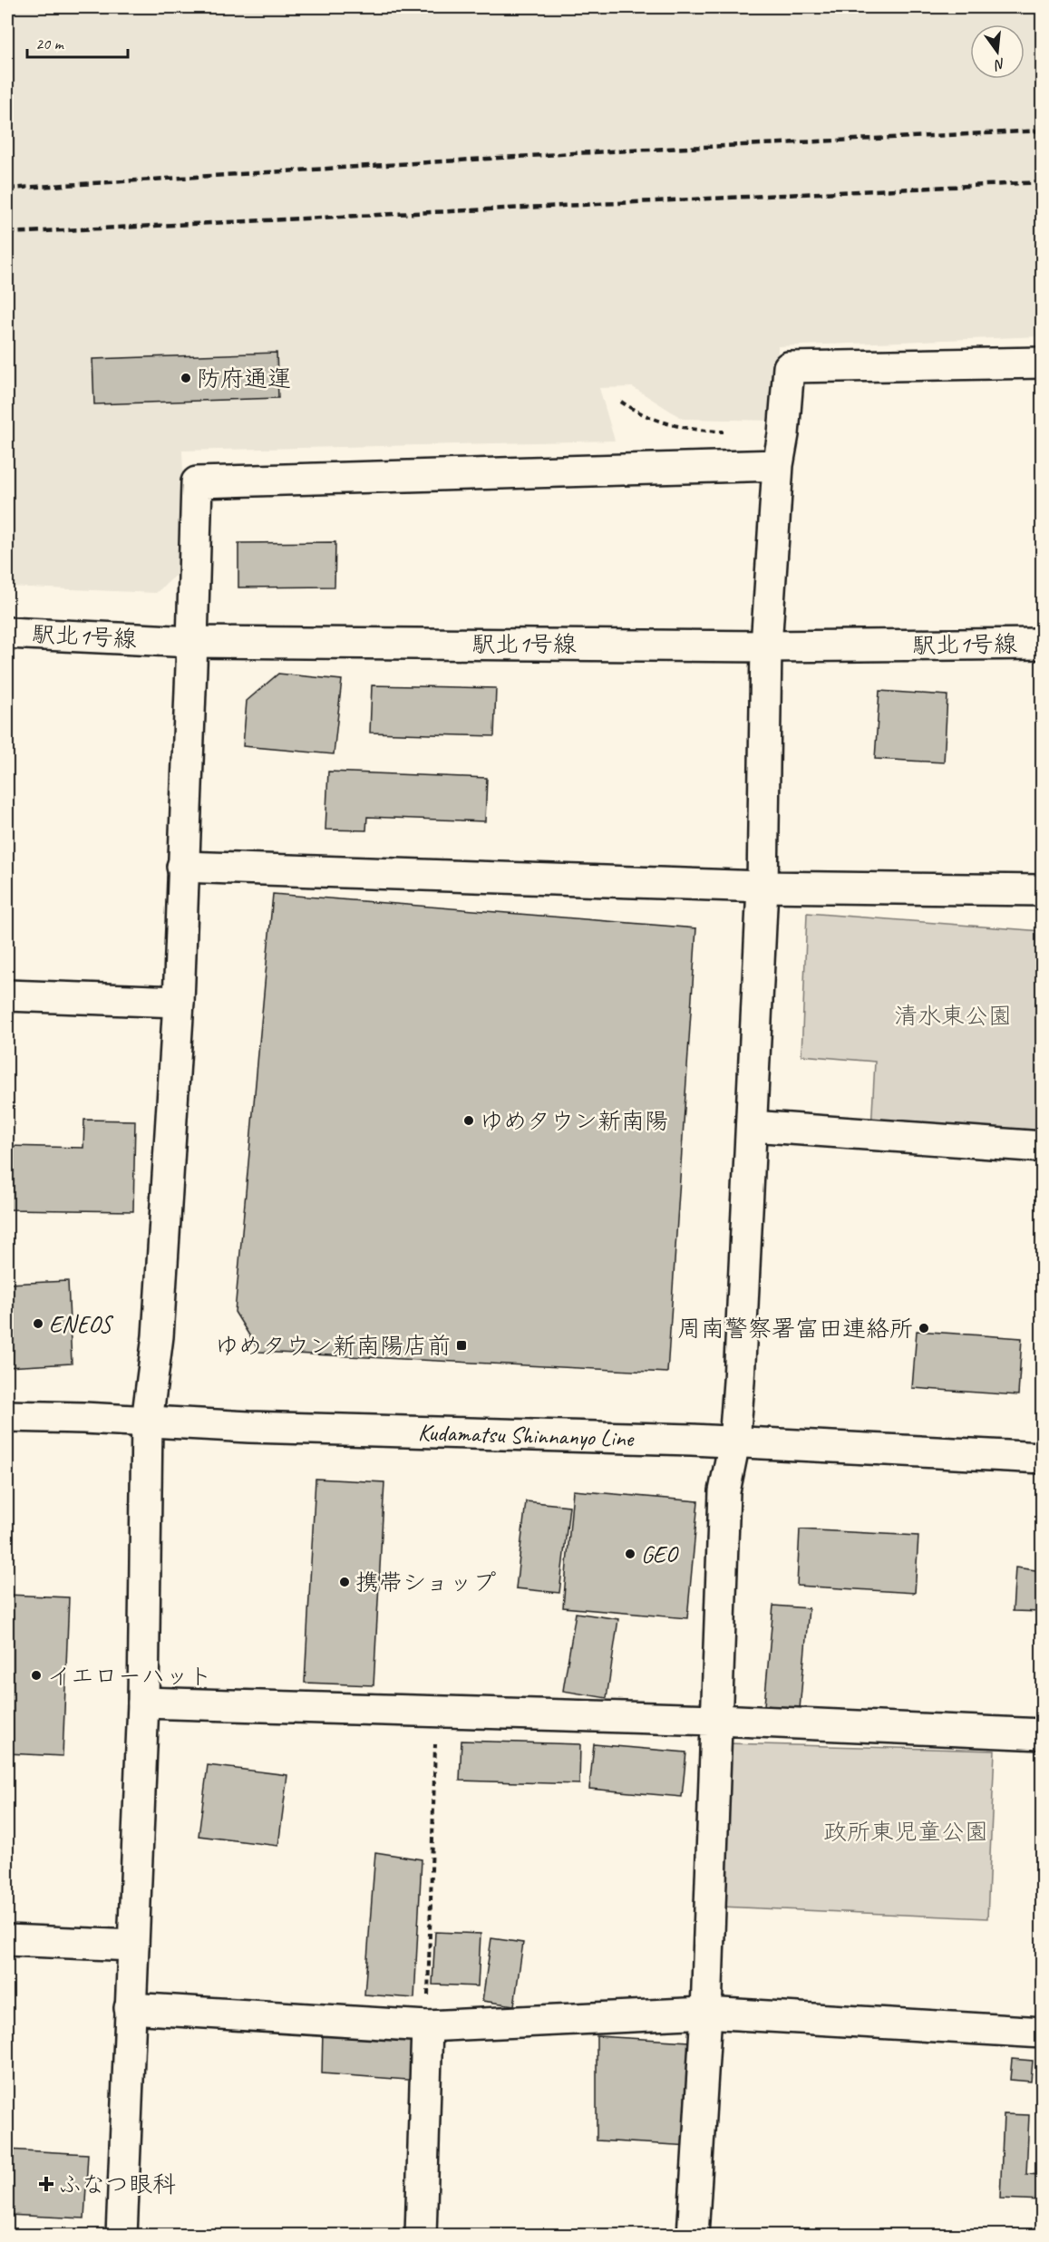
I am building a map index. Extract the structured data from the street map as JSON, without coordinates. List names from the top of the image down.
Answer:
{
  "streets": {
    "street": ["駅北1号線", "Kudamatsu Shinnanyo Line"]
  },
  "parks": ["清水東公園", "政所東児童公園"],
  "places": {
    "other": [
      "防府通運",
      "ゆめタウン新南陽",
      "ENEOS",
      "周南警察署富田連絡所",
      "GEO",
      "携帯ショップ",
      "イエローハット"
    ],
    "transit": ["ゆめタウン新南陽店前"],
    "health": ["ふなつ眼科"]
  },
  "scale_bar": "20 m",
  "north": "bottom"
}
